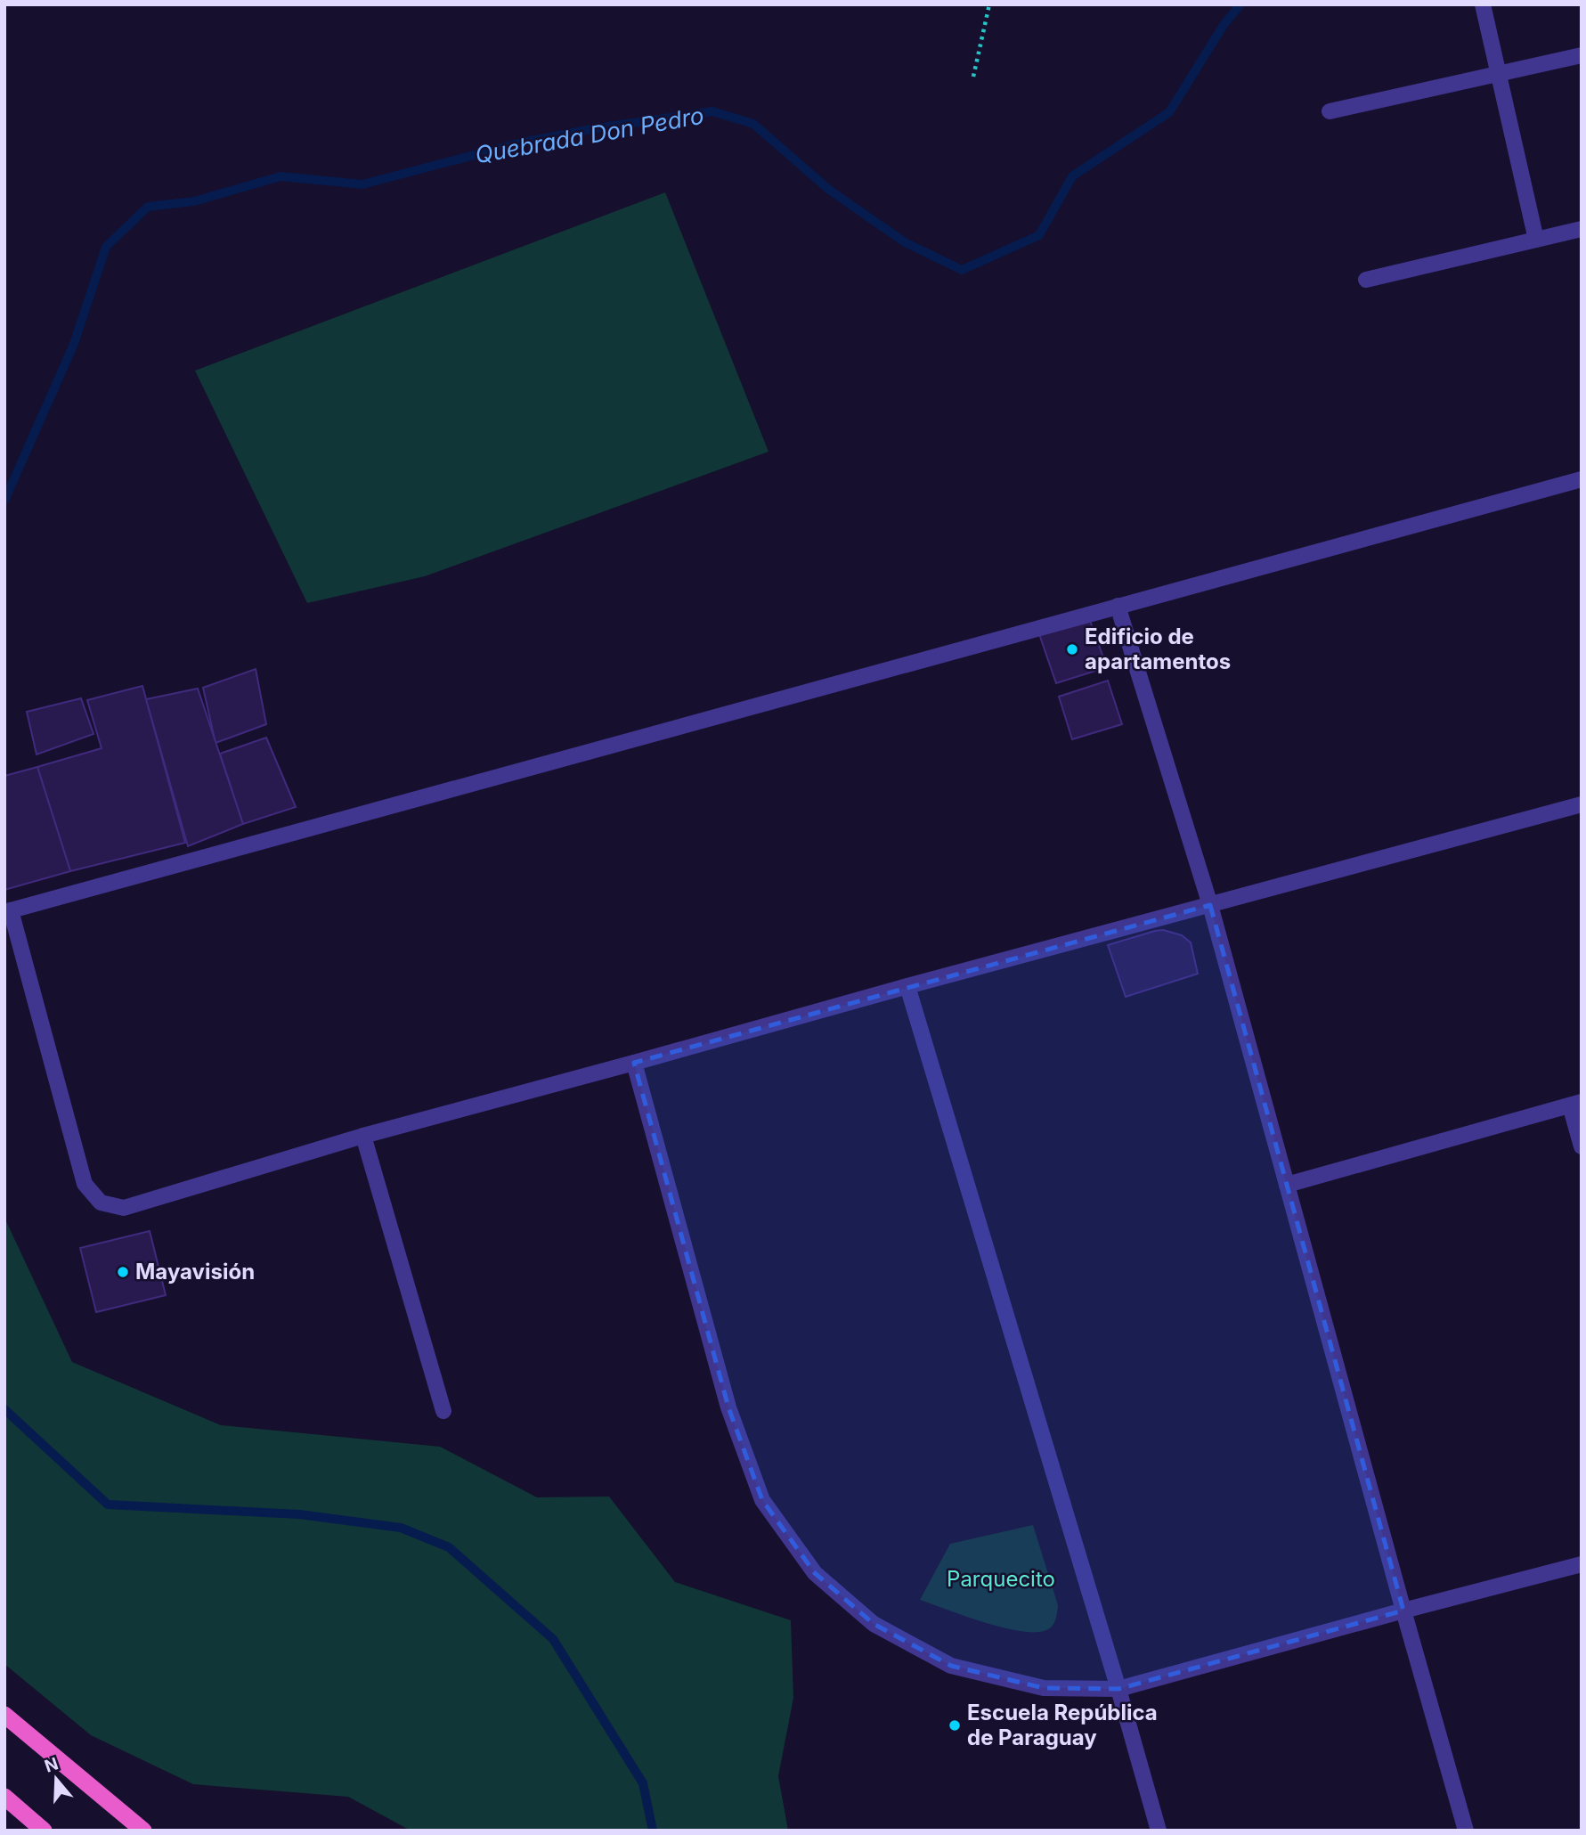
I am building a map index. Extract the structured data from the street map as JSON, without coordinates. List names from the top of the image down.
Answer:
{
  "water": ["Quebrada Don Pedro"],
  "parks": ["Parquecito"],
  "places": ["Edificio de apartamentos", "Mayavisión", "Escuela República de Paraguay"],
  "north": "top"
}
